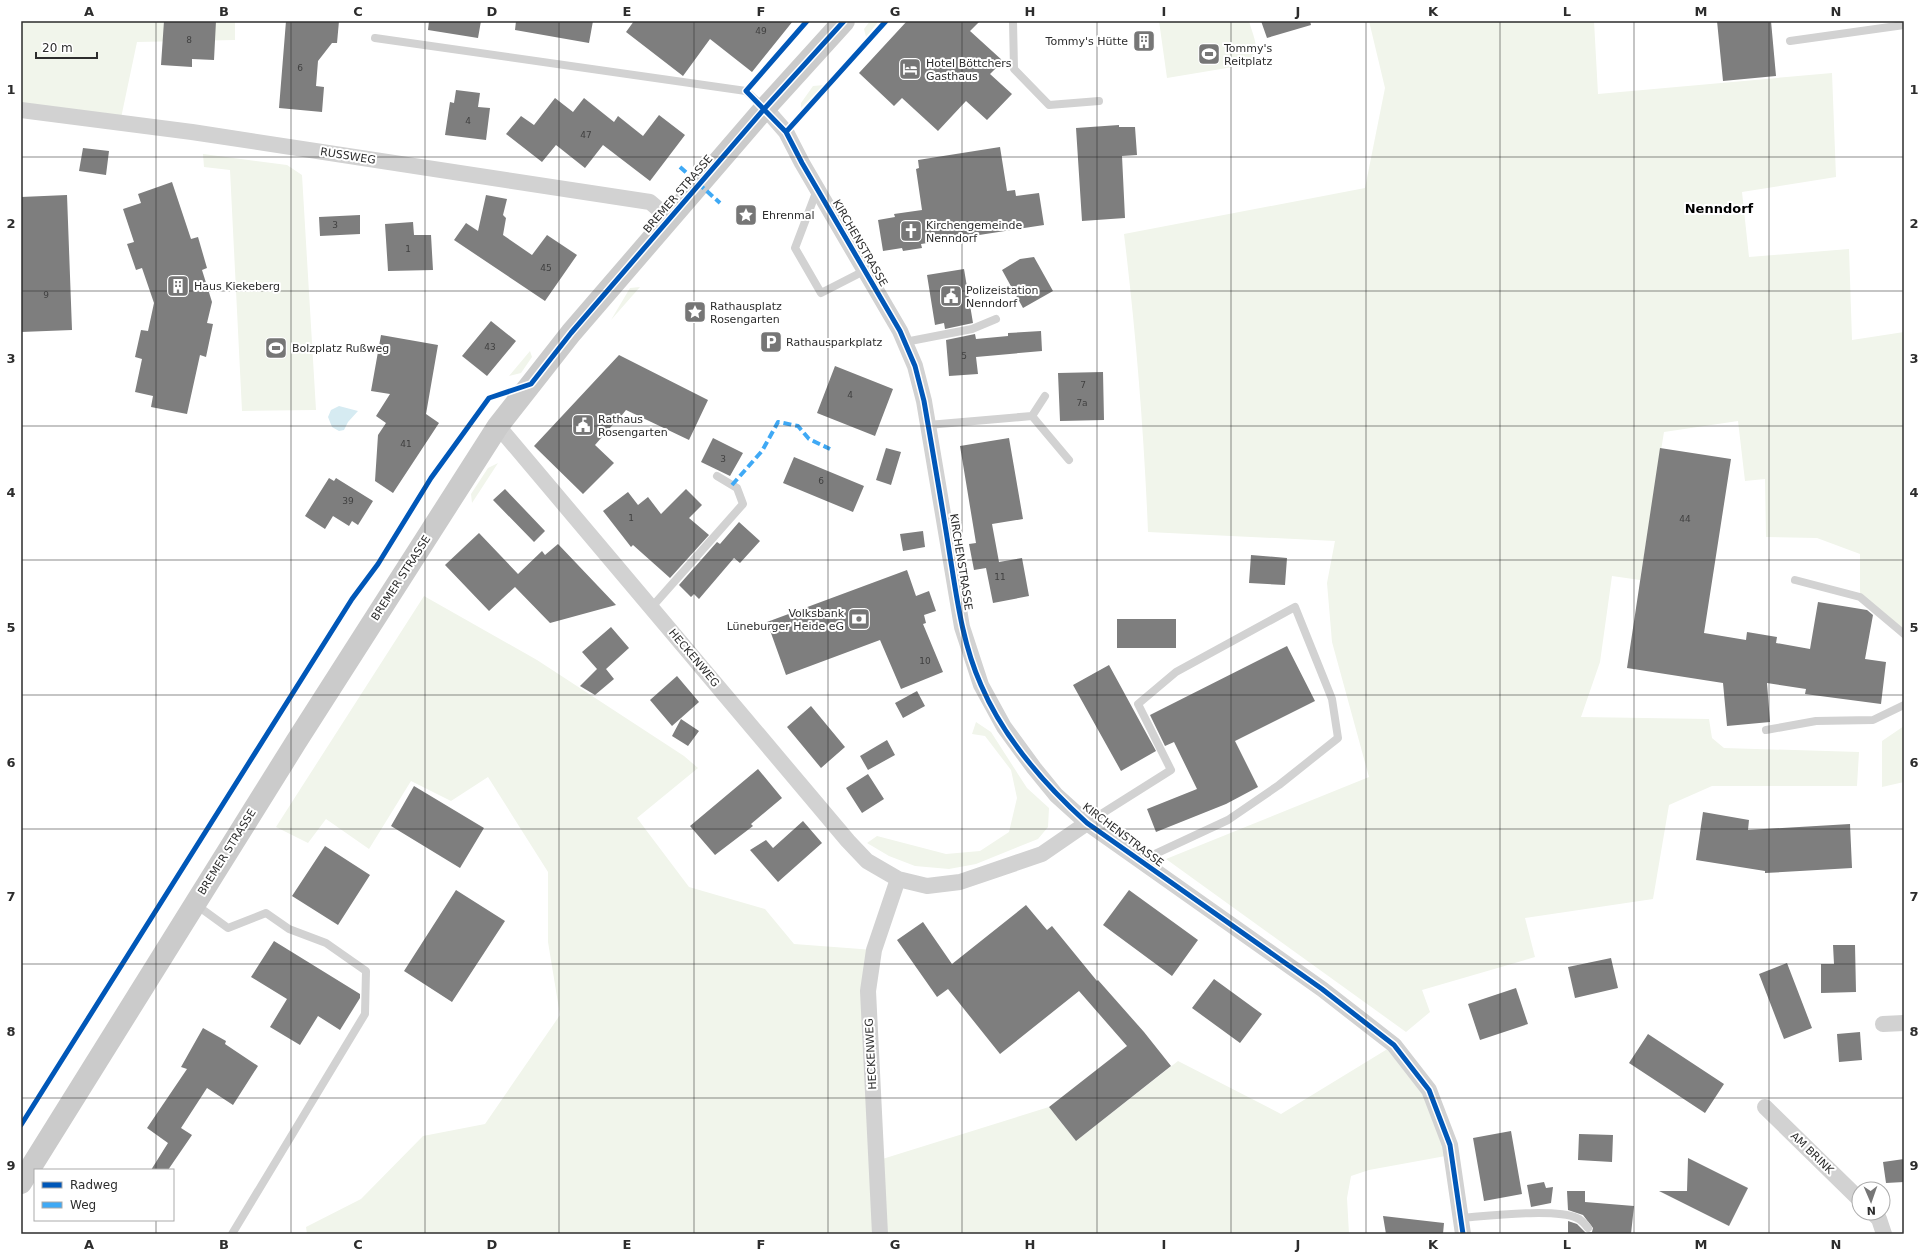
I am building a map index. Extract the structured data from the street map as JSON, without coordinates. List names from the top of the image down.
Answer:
{
  "streets": {
    "main road": ["BREMER STRASSE"],
    "street": [
      "RUSSWEG",
      "KIRCHENSTRASSE",
      "HECKENWEG",
      "AM BRINK"
    ]
  },
  "crossings": [
    ["RUSSWEG", "BREMER STRASSE"],
    ["BREMER STRASSE", "KIRCHENSTRASSE"],
    ["BREMER STRASSE", "HECKENWEG"],
    ["KIRCHENSTRASSE", "HECKENWEG"]
  ],
  "districts": ["Nenndorf"],
  "places": {
    "building": ["Tommy's Hütte", "Haus Kiekeberg"],
    "sports": ["Tommy's Reitplatz", "Bolzplatz Rußweg"],
    "hotel": ["Hotel Böttchers Gasthaus"],
    "place": ["Ehrenmal", "Rathausplatz Rosengarten"],
    "church": ["Kirchengemeinde Nenndorf"],
    "public building": ["Polizeistation Nenndorf", "Rathaus Rosengarten"],
    "parking": ["Rathausparkplatz"],
    "bank": ["Volksbank Lüneburger Heide eG"]
  },
  "house_numbers": [
    "49",
    "8",
    "6",
    "4",
    "47",
    "3",
    "1",
    "45",
    "9",
    "43",
    "5",
    "7",
    "4",
    "7a",
    "41",
    "3",
    "6",
    "39",
    "1",
    "44",
    "11",
    "10"
  ],
  "legend": ["Radweg", "Weg"],
  "scale_bar": "20 m",
  "north": "bottom",
  "grid": {
    "columns": [
      "A",
      "B",
      "C",
      "D",
      "E",
      "F",
      "G",
      "H",
      "I",
      "J",
      "K",
      "L",
      "M",
      "N"
    ],
    "rows": [
      "1",
      "2",
      "3",
      "4",
      "5",
      "6",
      "7",
      "8",
      "9"
    ]
  }
}
